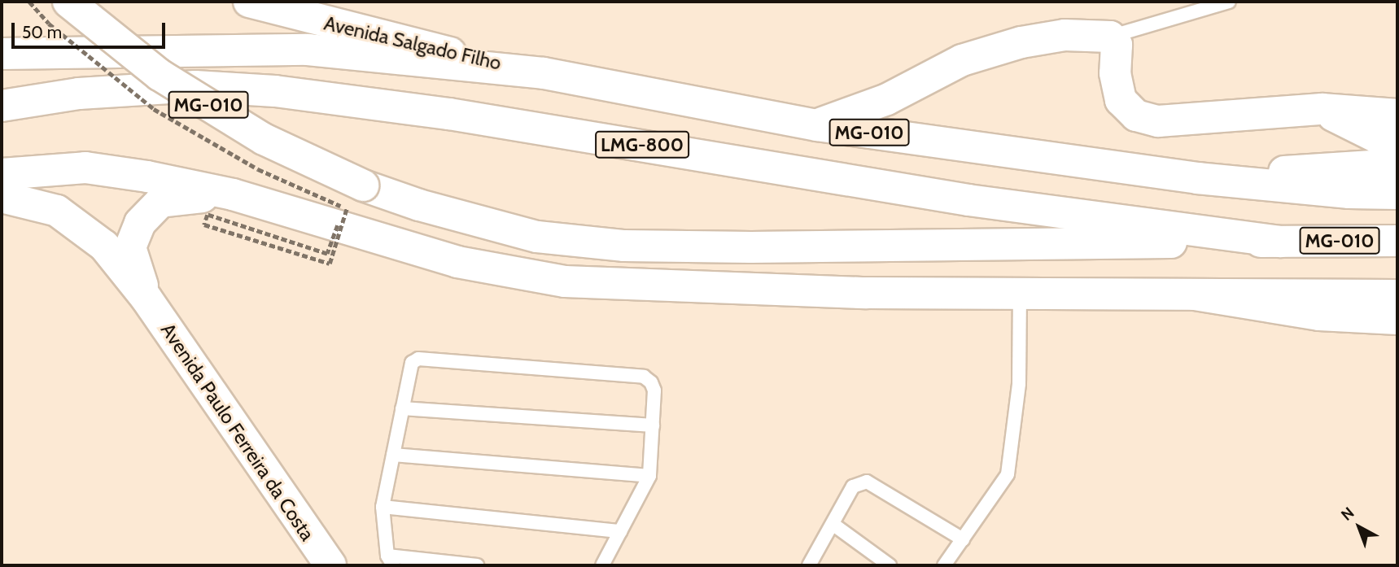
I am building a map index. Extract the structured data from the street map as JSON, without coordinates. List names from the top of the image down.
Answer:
{
  "streets": {
    "main road": [
      "Avenida Salgado Filho",
      "MG-010",
      "LMG-800",
      "Avenida Paulo Ferreira da Costa"
    ]
  },
  "crossings": [
    ["Avenida Salgado Filho", "MG-010"],
    ["MG-010", "LMG-800"]
  ],
  "scale_bar": "50 m",
  "north": "top left"
}
